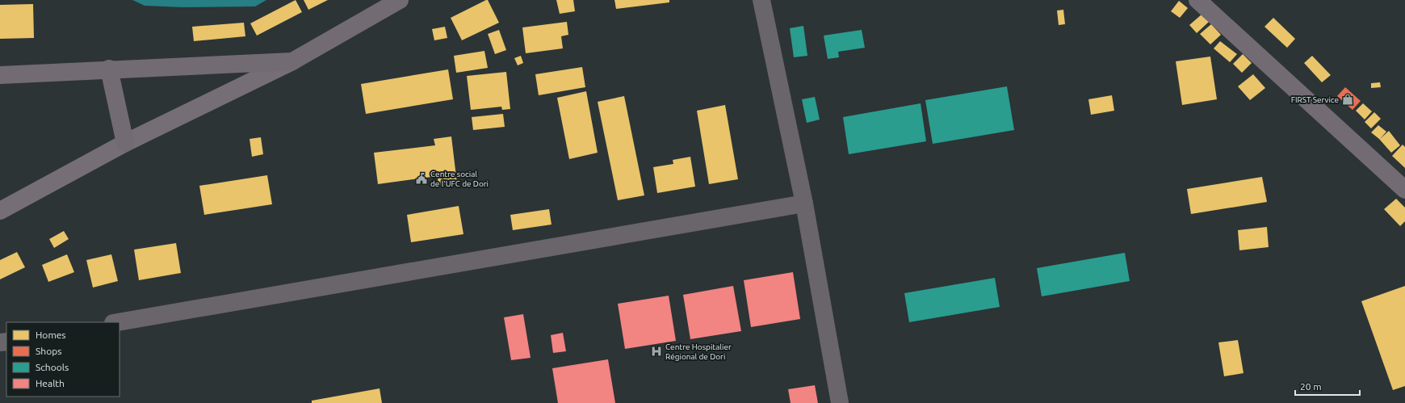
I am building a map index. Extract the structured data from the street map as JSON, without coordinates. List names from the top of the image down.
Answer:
{
  "places": {
    "shop": ["FIRST Service"],
    "public building": ["Centre social de l'UFC de Dori"],
    "hospital": ["Centre Hospitalier Régional de Dori"]
  },
  "legend": [
    "Homes",
    "Shops",
    "Schools",
    "Health"
  ],
  "scale_bar": "20 m"
}
